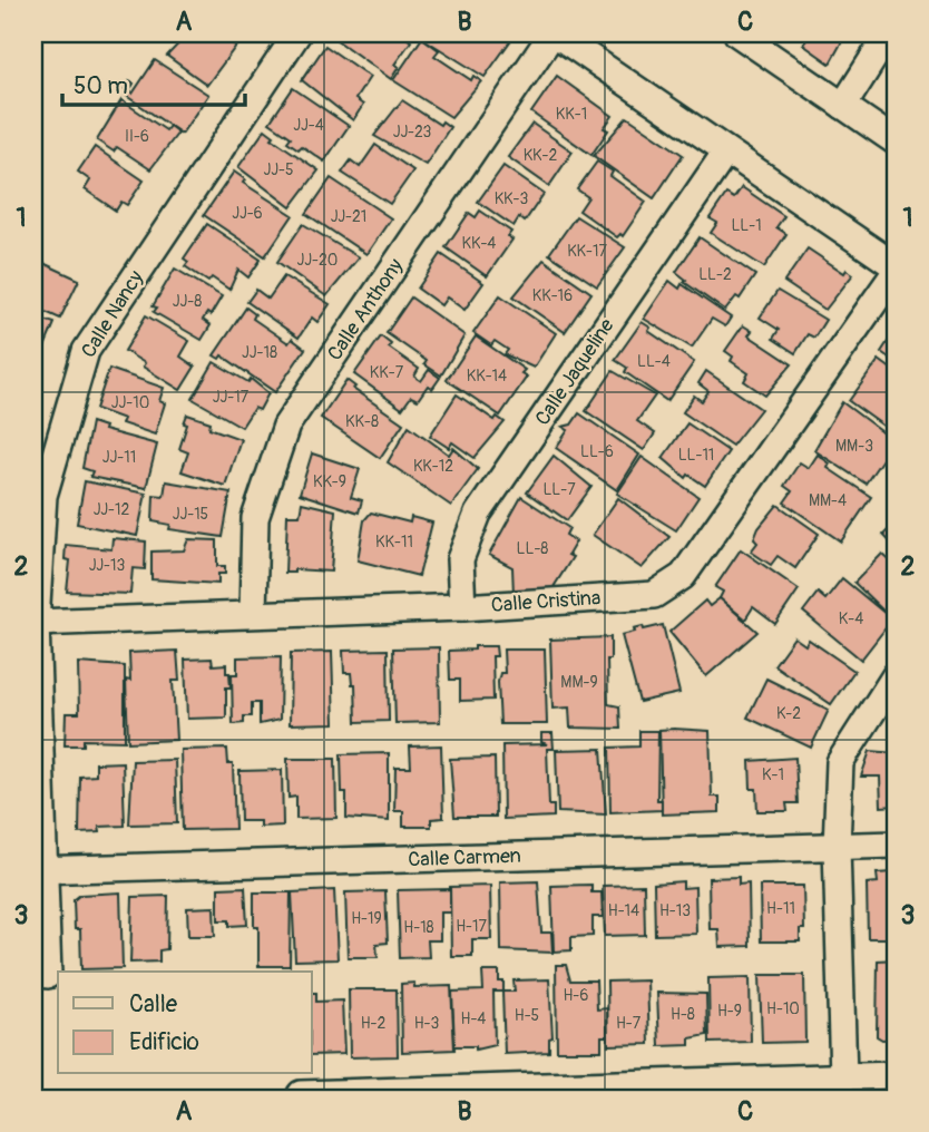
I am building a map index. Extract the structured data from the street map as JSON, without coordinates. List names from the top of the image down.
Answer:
{
  "streets": {
    "street": [
      "Calle Anthony",
      "Calle Nancy",
      "Calle Jaqueline",
      "Calle Cristina",
      "Calle Carmen"
    ]
  },
  "crossings": [
    ["Calle Anthony", "Calle Cristina"],
    ["Calle Nancy", "Calle Cristina"],
    ["Calle Nancy", "Calle Carmen"],
    ["Calle Jaqueline", "Calle Cristina"]
  ],
  "house_numbers": [
    "KK-1",
    "JJ-4",
    "JJ-23",
    "II-6",
    "KK-2",
    "JJ-5",
    "KK-3",
    "JJ-6",
    "JJ-21",
    "LL-1",
    "KK-4",
    "KK-17",
    "JJ-20",
    "LL-2",
    "KK-16",
    "JJ-8",
    "JJ-18",
    "LL-4",
    "KK-7",
    "KK-14",
    "JJ-17",
    "JJ-10",
    "KK-8",
    "MM-3",
    "LL-6",
    "LL-11",
    "JJ-11",
    "KK-12",
    "KK-9",
    "LL-7",
    "MM-4",
    "JJ-12",
    "JJ-15",
    "KK-11",
    "LL-8",
    "JJ-13",
    "K-4",
    "MM-9",
    "K-2",
    "K-1",
    "H-11",
    "H-14",
    "H-13",
    "H-19",
    "H-17",
    "H-18",
    "H-6",
    "H-10",
    "H-9",
    "H-8",
    "H-5",
    "H-4",
    "H-2",
    "H-3",
    "H-7"
  ],
  "legend": ["Calle", "Edificio"],
  "scale_bar": "50 m",
  "grid": {
    "columns": ["A", "B", "C"],
    "rows": ["1", "2", "3"]
  }
}
